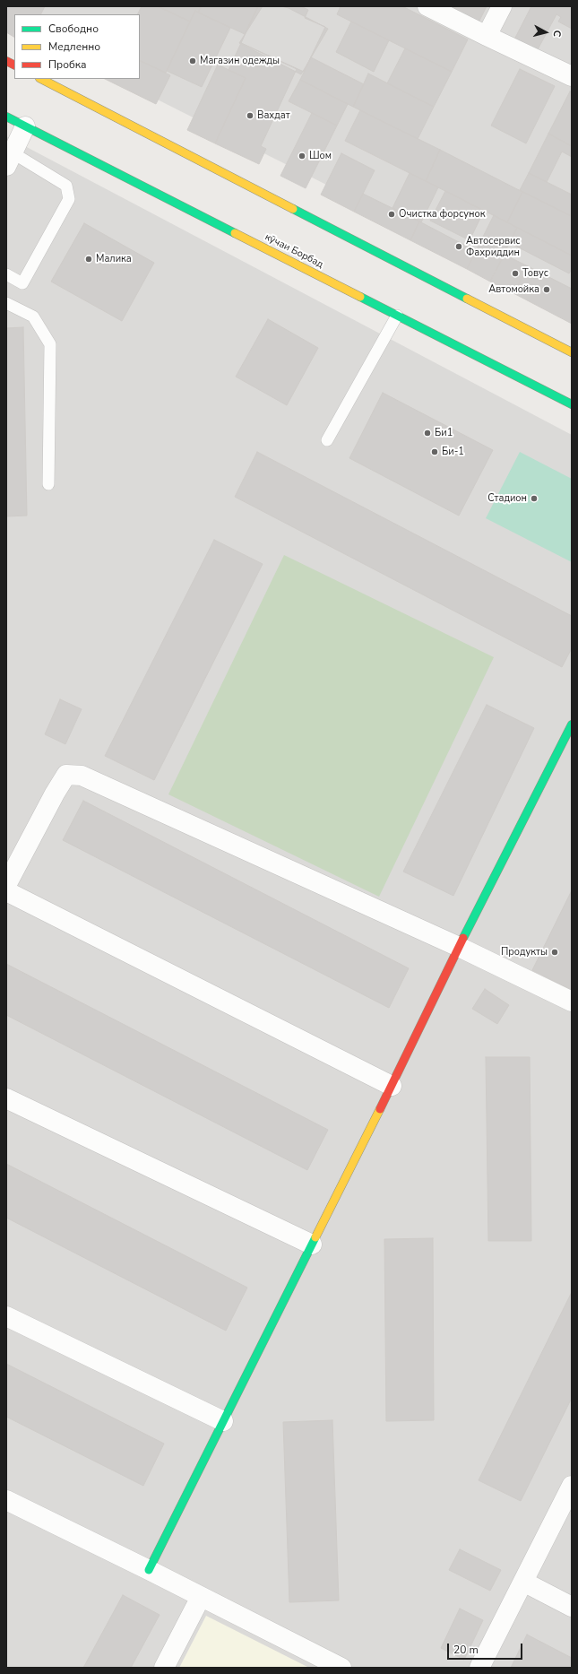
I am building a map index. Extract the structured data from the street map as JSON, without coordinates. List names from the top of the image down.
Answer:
{
  "streets": {
    "main road": ["кӯчаи Борбад"]
  },
  "places": [
    "Магазин одежды",
    "Вахдат",
    "Шом",
    "Очистка форсунок",
    "Автосервис Фахриддин",
    "Малика",
    "Товус",
    "Автомойка",
    "Би1",
    "Би-1",
    "Стадион",
    "Продукты"
  ],
  "legend": ["Свободно", "Медленно", "Пробка"],
  "scale_bar": "20 m",
  "north": "right"
}
